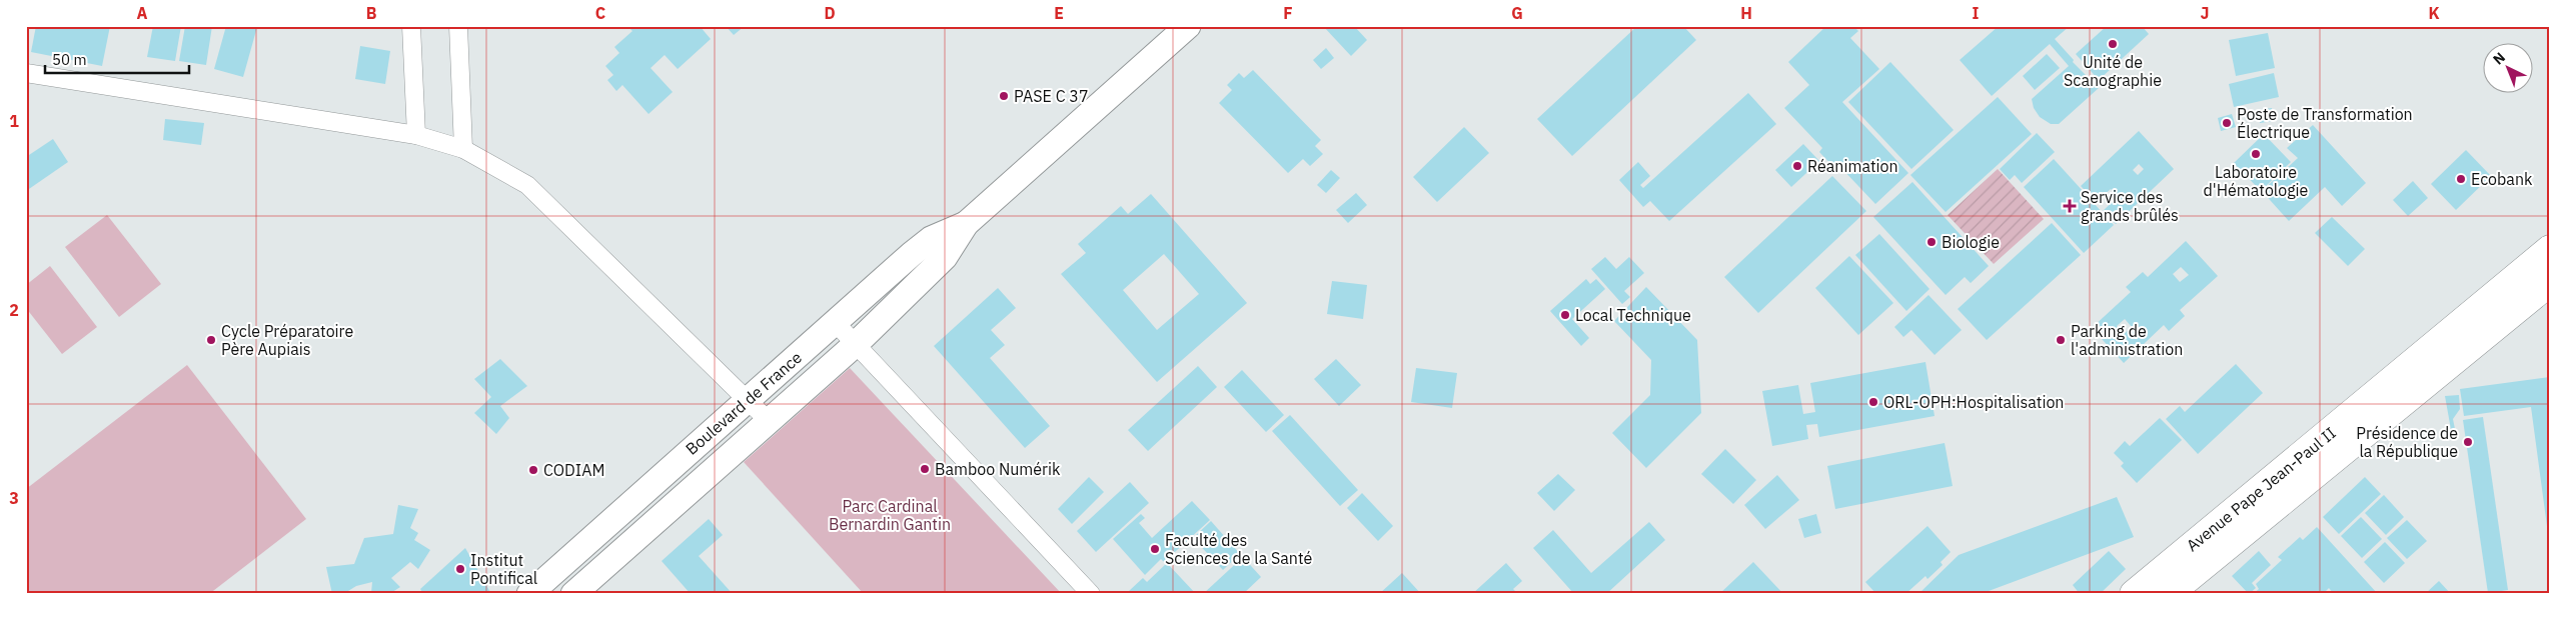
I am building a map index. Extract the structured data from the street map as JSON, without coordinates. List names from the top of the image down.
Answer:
{
  "streets": {
    "main road": ["Avenue Pape Jean-Paul II"],
    "street": ["Boulevard de France"]
  },
  "parks": ["Parc Cardinal Bernardin Gantin"],
  "places": {
    "other": [
      "Unité de Scanographie",
      "PASE C 37",
      "Poste de Transformation Électrique",
      "Laboratoire d'Hématologie",
      "Réanimation",
      "Ecobank",
      "Biologie",
      "Local Technique",
      "Cycle Préparatoire Père Aupiais",
      "Parking de l'administration",
      "ORL-OPH:Hospitalisation",
      "Présidence de la République",
      "Bamboo Numérik",
      "CODIAM",
      "Faculté des Sciences de la Santé",
      "Institut Pontifical"
    ],
    "health": ["Service des grands brûlés"]
  },
  "scale_bar": "50 m",
  "north": "top left",
  "grid": {
    "columns": [
      "A",
      "B",
      "C",
      "D",
      "E",
      "F",
      "G",
      "H",
      "I",
      "J",
      "K"
    ],
    "rows": ["1", "2", "3"]
  }
}
